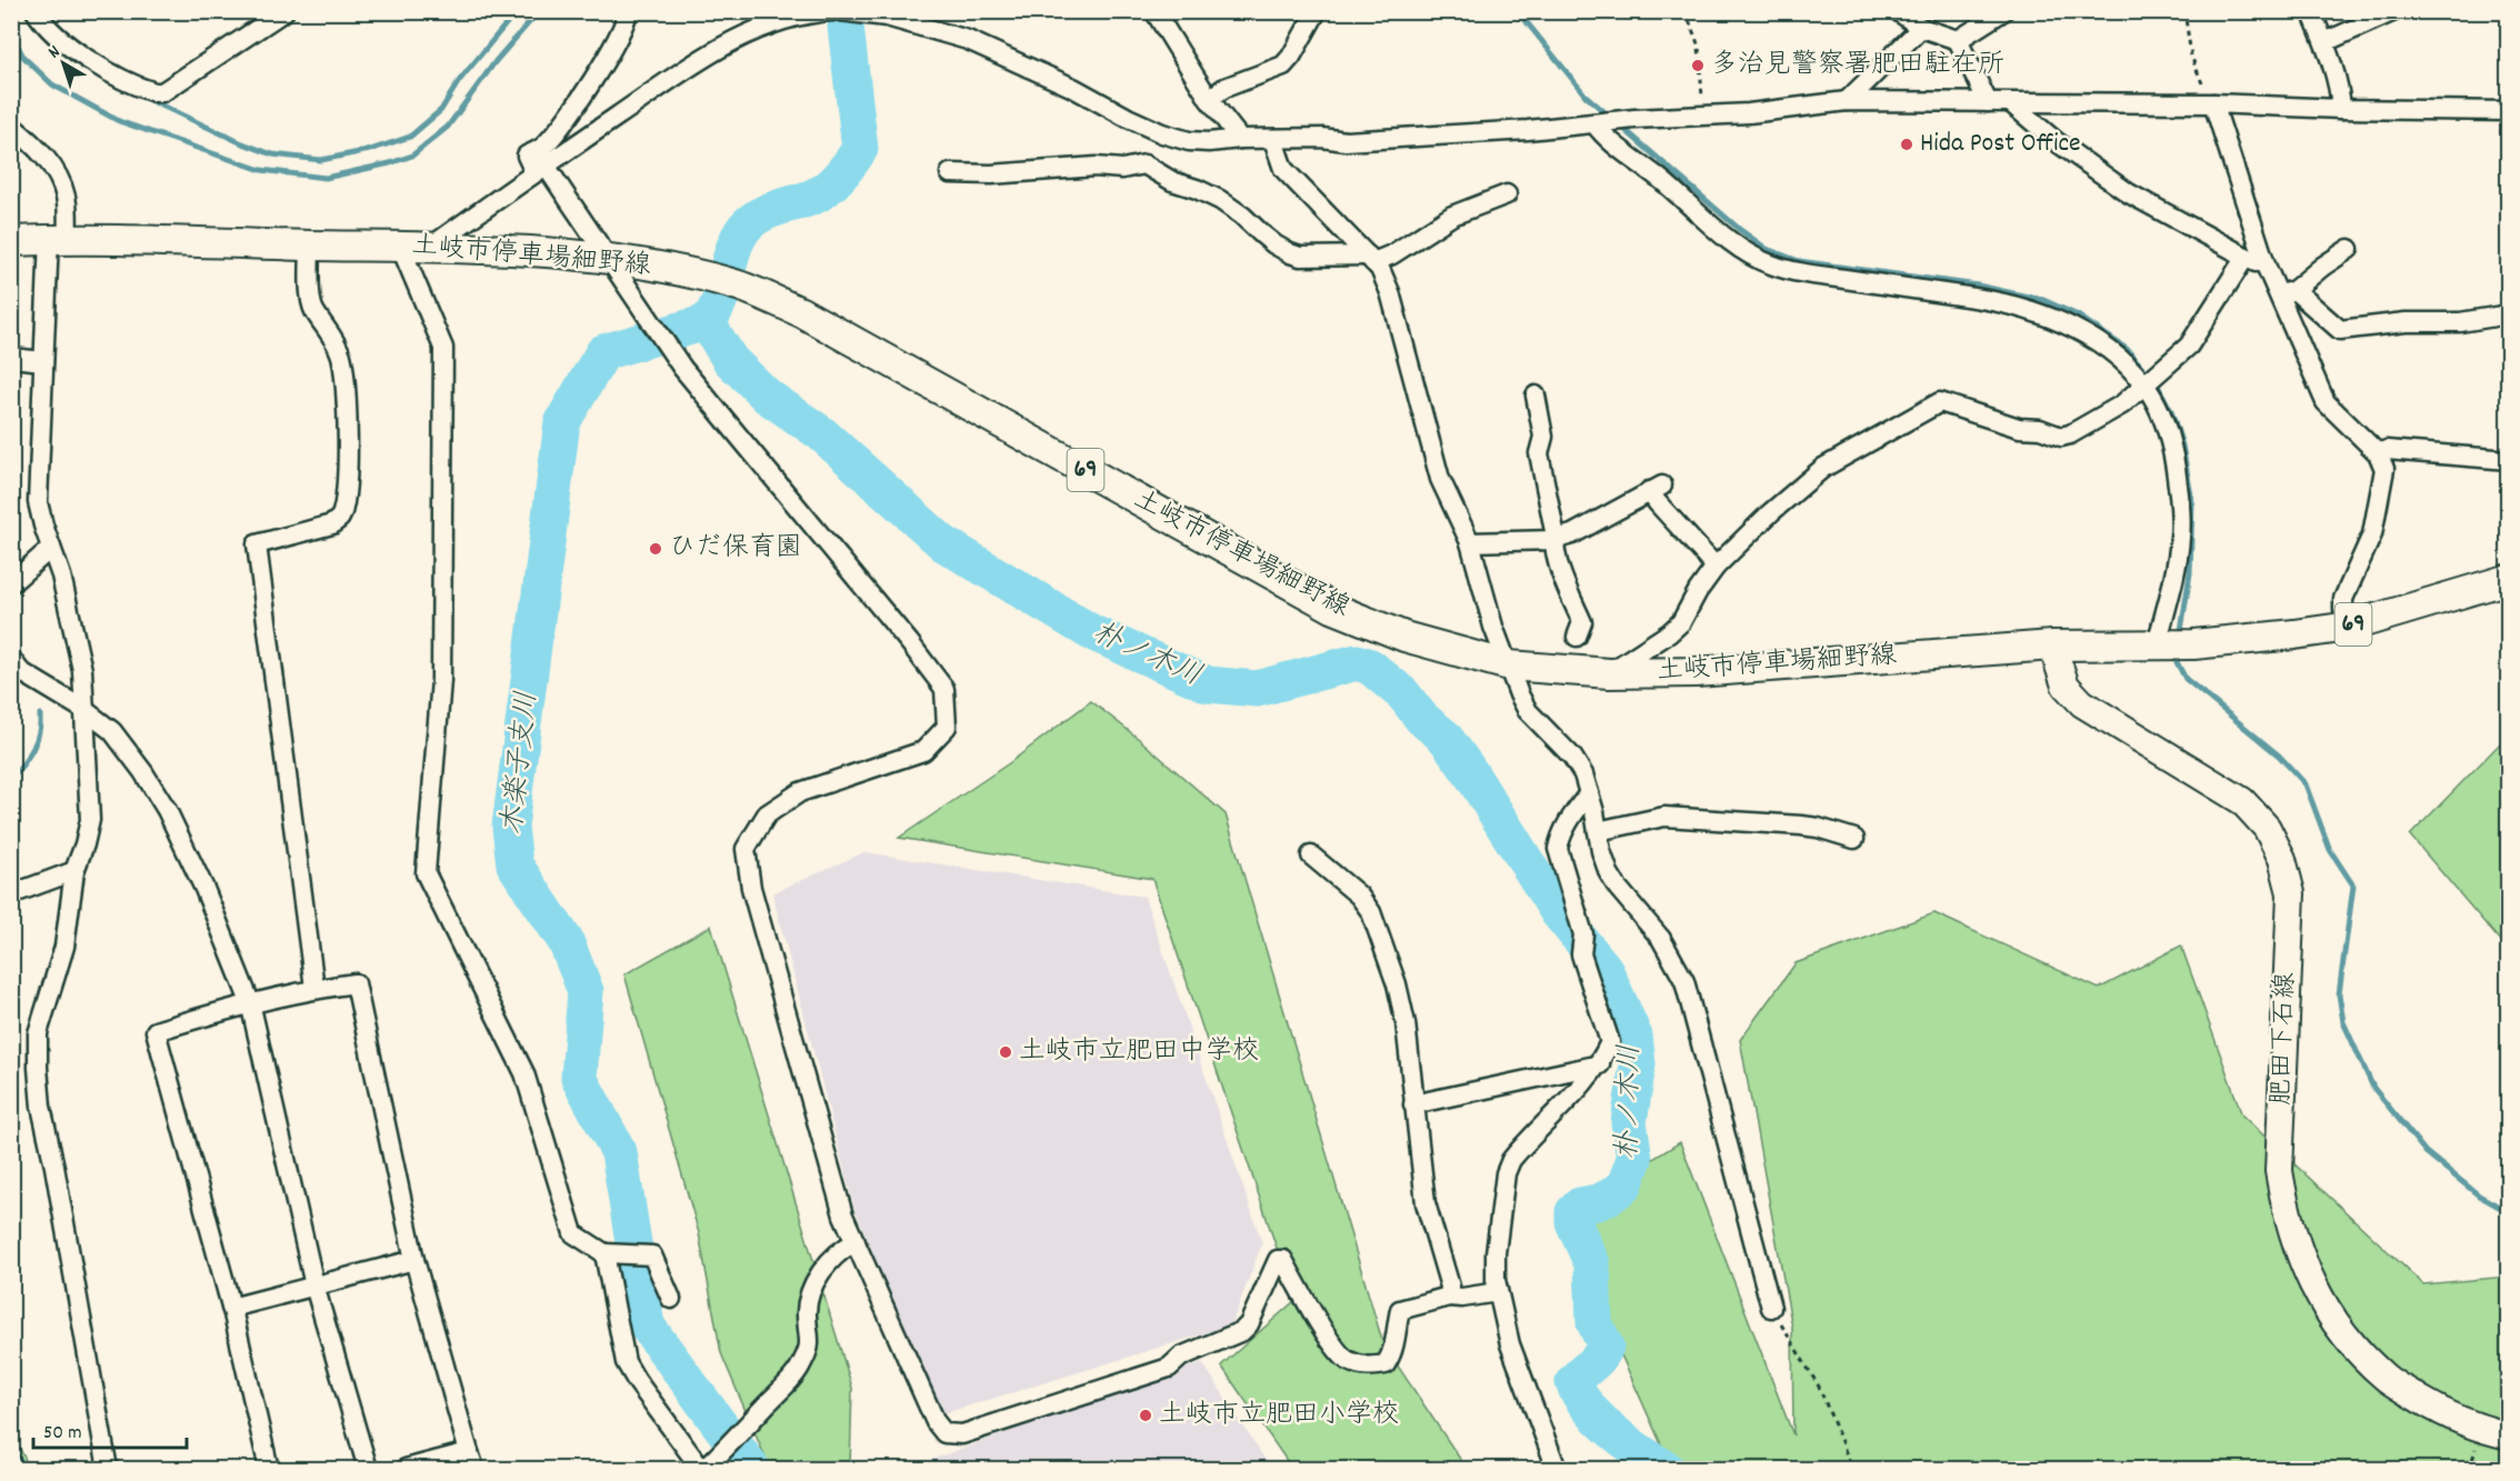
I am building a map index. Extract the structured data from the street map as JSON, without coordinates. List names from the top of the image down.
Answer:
{
  "streets": {
    "main road": ["土岐市停車場細野線", "69", "肥田下石線"]
  },
  "crossings": [
    ["土岐市停車場細野線", "肥田下石線"]
  ],
  "water": ["朴ノ木川", "木楽子支川"],
  "places": [
    "多治見警察署肥田駐在所",
    "Hida Post Office",
    "ひだ保育園",
    "土岐市立肥田中学校",
    "土岐市立肥田小学校"
  ],
  "scale_bar": "50 m",
  "north": "top left"
}
